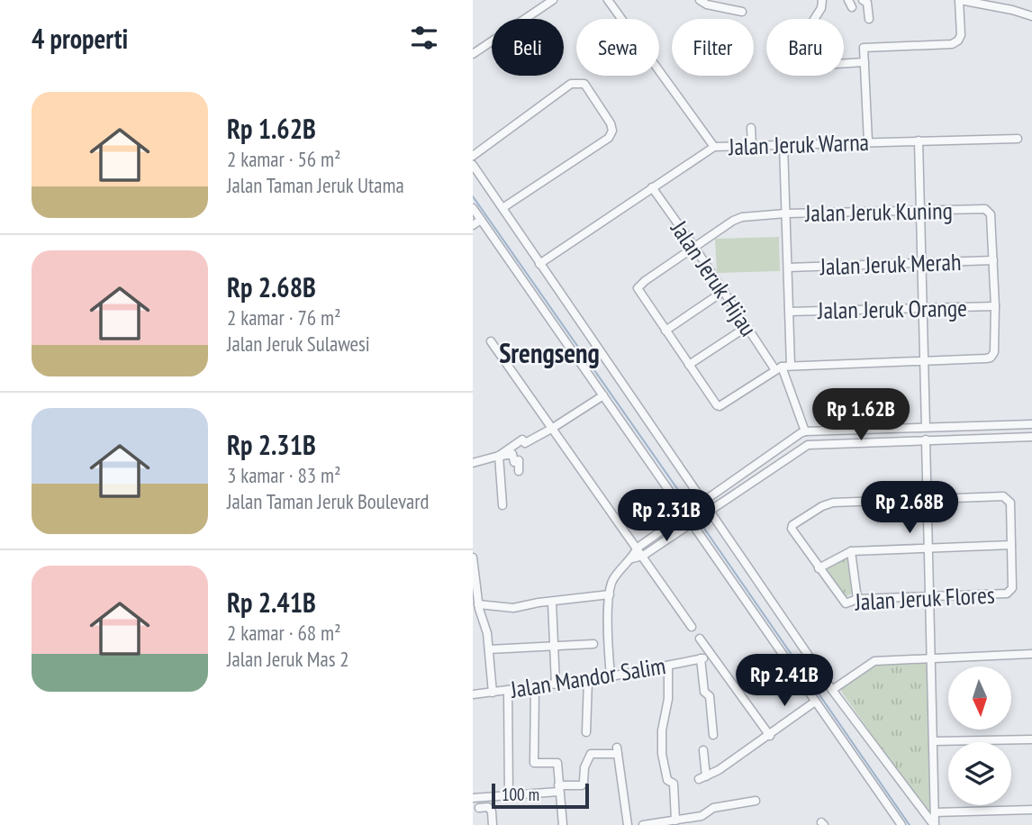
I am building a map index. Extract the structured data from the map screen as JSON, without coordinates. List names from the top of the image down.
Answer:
{
  "streets": {
    "street": [
      "Jalan Jeruk Warna",
      "Jalan Jeruk Kuning",
      "Jalan Jeruk Merah",
      "Jalan Jeruk Hijau",
      "Jalan Jeruk Orange",
      "Jalan Jeruk Flores",
      "Jalan Mandor Salim"
    ]
  },
  "crossings": [
    ["Jalan Jeruk Warna", "Jalan Jeruk Hijau"],
    ["Jalan Jeruk Kuning", "Jalan Jeruk Merah"],
    ["Jalan Jeruk Kuning", "Jalan Jeruk Hijau"],
    ["Jalan Jeruk Kuning", "Jalan Jeruk Orange"],
    ["Jalan Jeruk Merah", "Jalan Jeruk Hijau"],
    ["Jalan Jeruk Hijau", "Jalan Jeruk Orange"]
  ],
  "districts": ["Srengseng"],
  "scale_bar": "100 m",
  "north": "bottom",
  "page": {
    "heading": "4 properti",
    "chip": [
      "Beli",
      "Sewa",
      "Filter",
      "Baru"
    ],
    "list": [
      {
        "name": "Rp 1.62B",
        "note": "2 kamar · 56 m² · Jalan Taman Jeruk Utama"
      },
      {
        "name": "Rp 2.68B",
        "note": "2 kamar · 76 m² · Jalan Jeruk Sulawesi"
      },
      {
        "name": "Rp 2.31B",
        "note": "3 kamar · 83 m² · Jalan Taman Jeruk Boulevard"
      },
      {
        "name": "Rp 2.41B",
        "note": "2 kamar · 68 m² · Jalan Jeruk Mas 2"
      }
    ],
    "price": [
      "Rp 1.62B",
      "Rp 2.68B",
      "Rp 2.31B",
      "Rp 2.41B"
    ],
    "scale": "100 m"
  }
}
